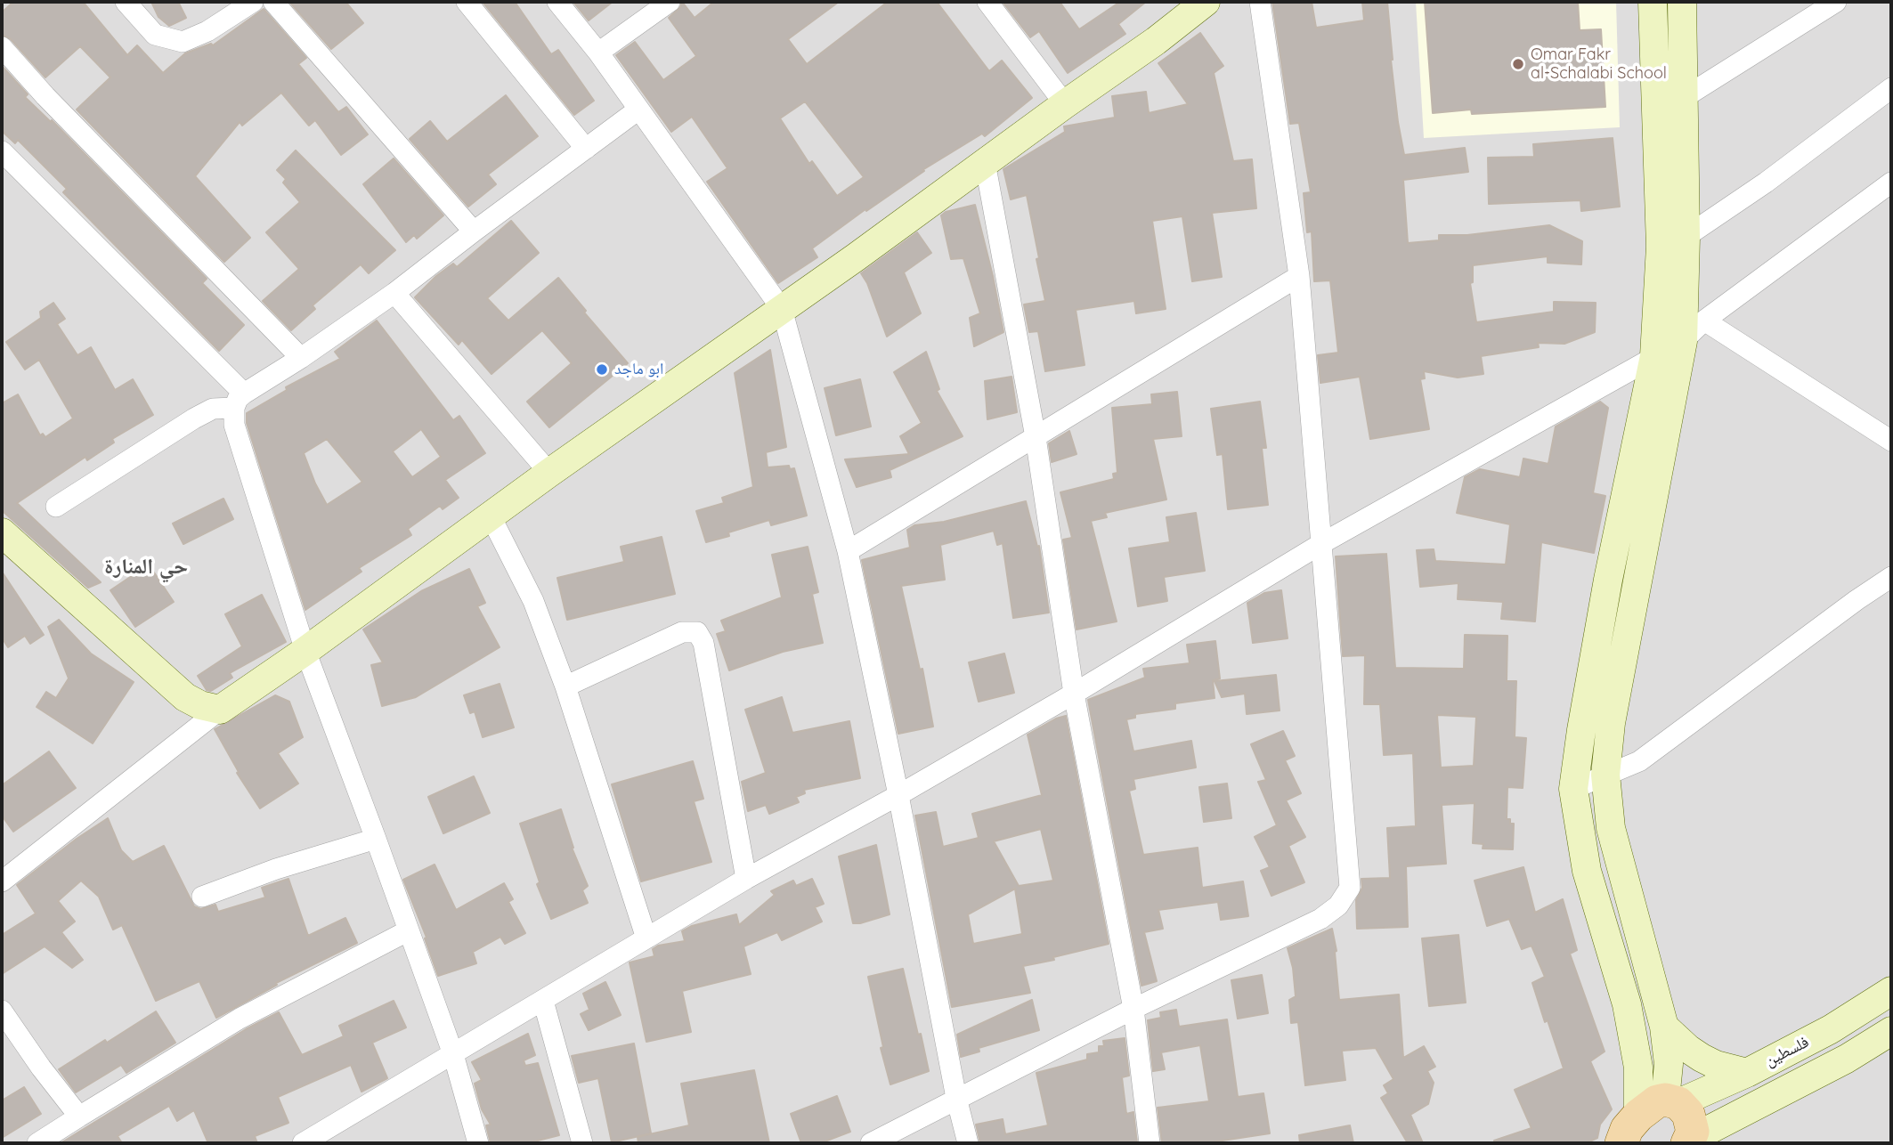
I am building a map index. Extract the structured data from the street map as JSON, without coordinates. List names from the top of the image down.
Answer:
{
  "streets": {
    "street": ["فلسطين"]
  },
  "districts": ["حي المنارة"],
  "places": ["Omar Fakr al-Schalabi School", "ابو ماجد"]
}
